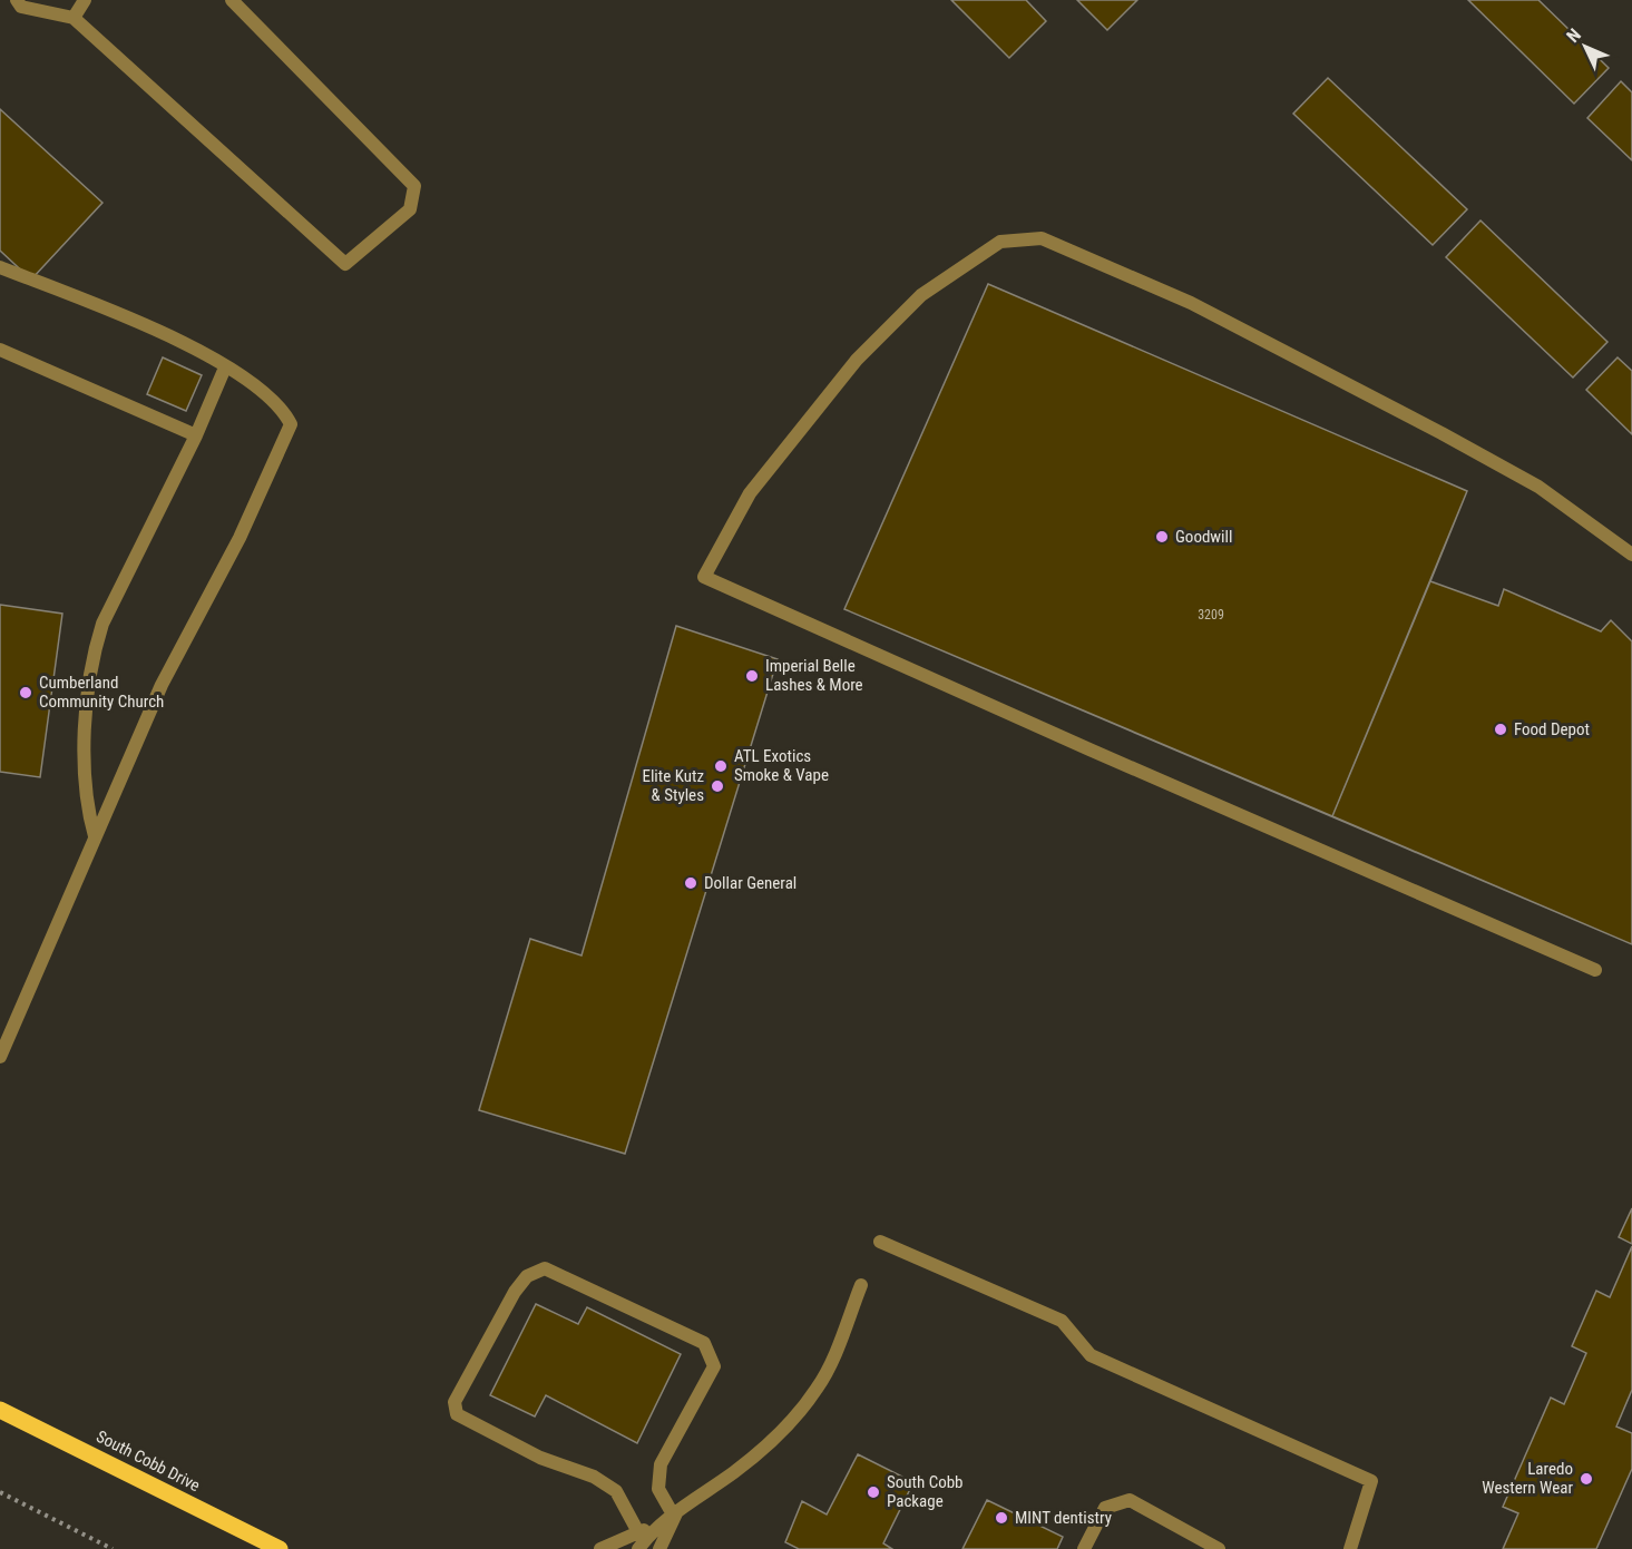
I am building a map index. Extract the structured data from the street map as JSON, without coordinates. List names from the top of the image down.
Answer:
{
  "streets": {
    "main road": ["South Cobb Drive"]
  },
  "places": [
    "Goodwill",
    "Imperial Belle Lashes & More",
    "Cumberland Community Church",
    "Food Depot",
    "ATL Exotics Smoke & Vape",
    "Elite Kutz & Styles",
    "Dollar General",
    "Laredo Western Wear",
    "South Cobb Package",
    "MINT dentistry"
  ],
  "house_numbers": ["3209"],
  "north": "top left"
}
